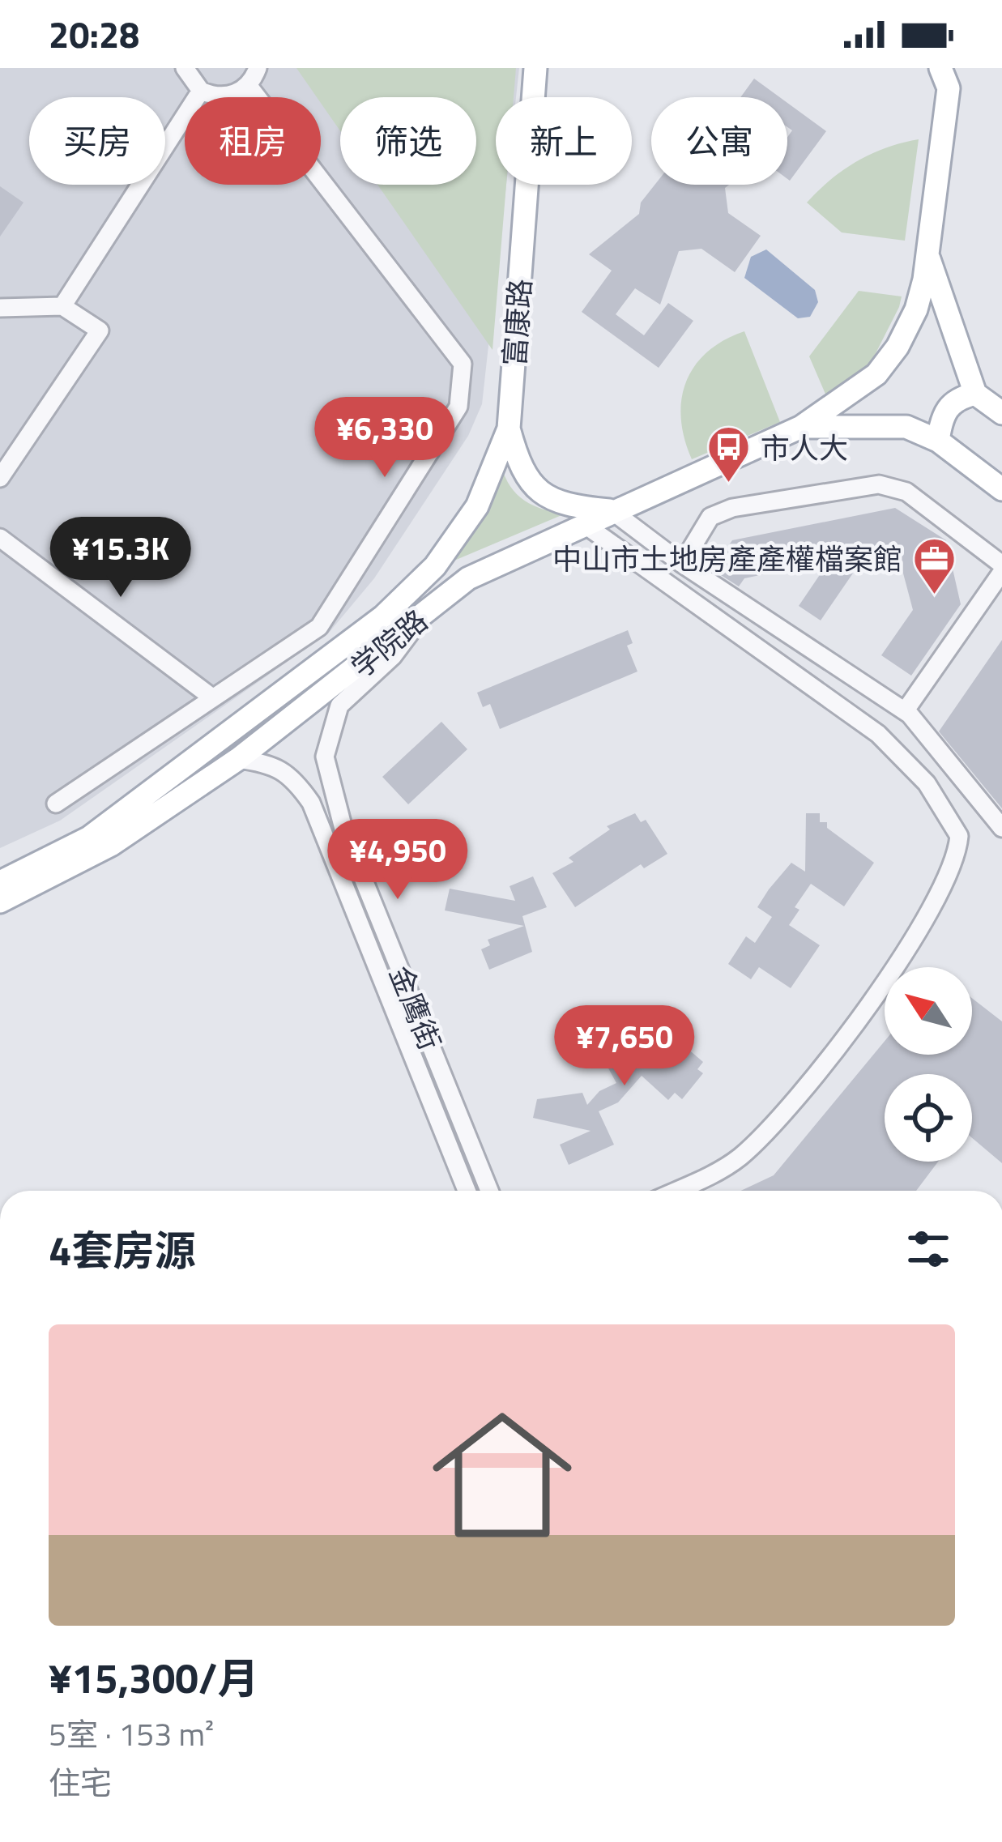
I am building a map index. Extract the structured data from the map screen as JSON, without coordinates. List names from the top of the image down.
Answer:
{
  "streets": {
    "main road": ["富康路", "学院路"],
    "street": ["金鹰街"]
  },
  "crossings": [
    ["富康路", "学院路"],
    ["学院路", "金鹰街"]
  ],
  "places": {
    "bus stop": ["市人大"],
    "office": ["中山市土地房產產權檔案館"]
  },
  "north": "top left",
  "page": {
    "status": "20:28",
    "chip": [
      "买房",
      "租房",
      "筛选",
      "新上",
      "公寓"
    ],
    "price": [
      "¥6,330",
      "¥15.3K",
      "¥4,950",
      "¥7,650"
    ],
    "heading": "4套房源",
    "list": [
      {
        "name": "¥15,300/月",
        "note": "5室 · 153 m² · 住宅"
      }
    ]
  }
}
